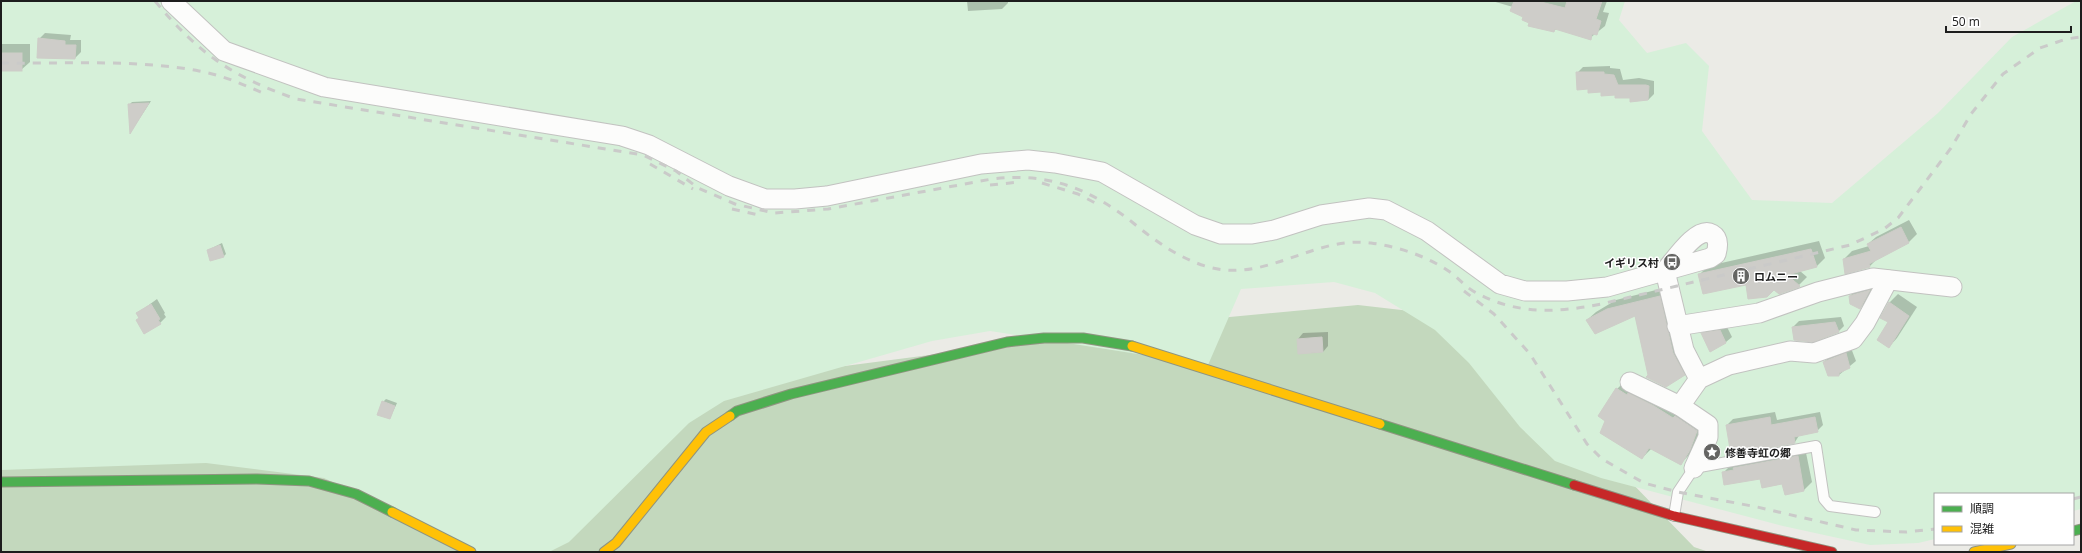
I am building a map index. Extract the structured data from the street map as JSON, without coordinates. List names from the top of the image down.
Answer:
{
  "places": {
    "bus stop": ["イギリス村"],
    "building": ["ロムニー"],
    "place": ["修善寺虹の郷"]
  },
  "legend": ["順調", "混雑"],
  "scale_bar": "50 m"
}
